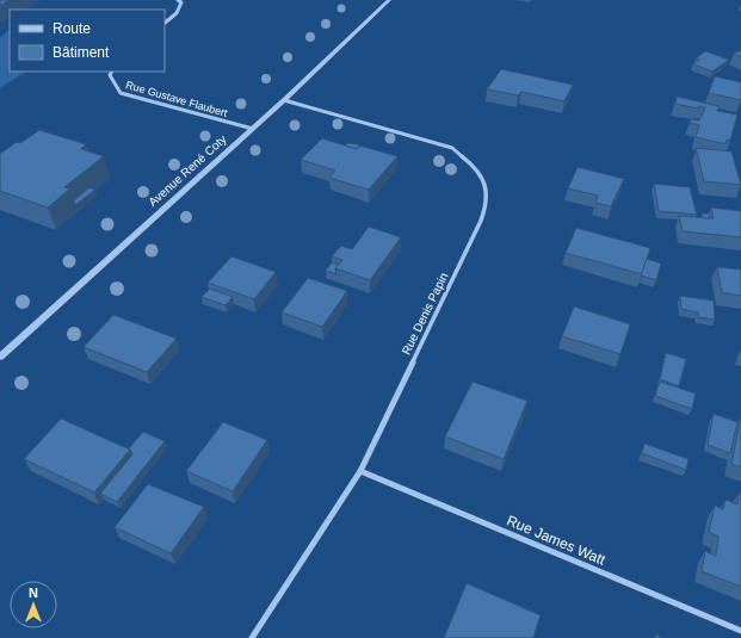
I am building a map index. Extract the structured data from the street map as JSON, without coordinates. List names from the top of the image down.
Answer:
{
  "streets": {
    "street": [
      "Rue Gustave Flaubert",
      "Avenue René Coty",
      "Rue Denis Papin",
      "Rue James Watt"
    ]
  },
  "crossings": [
    ["Rue Gustave Flaubert", "Avenue René Coty"],
    ["Avenue René Coty", "Rue Denis Papin"],
    ["Rue Denis Papin", "Rue James Watt"]
  ],
  "legend": ["Route", "Bâtiment"],
  "north": "top"
}
